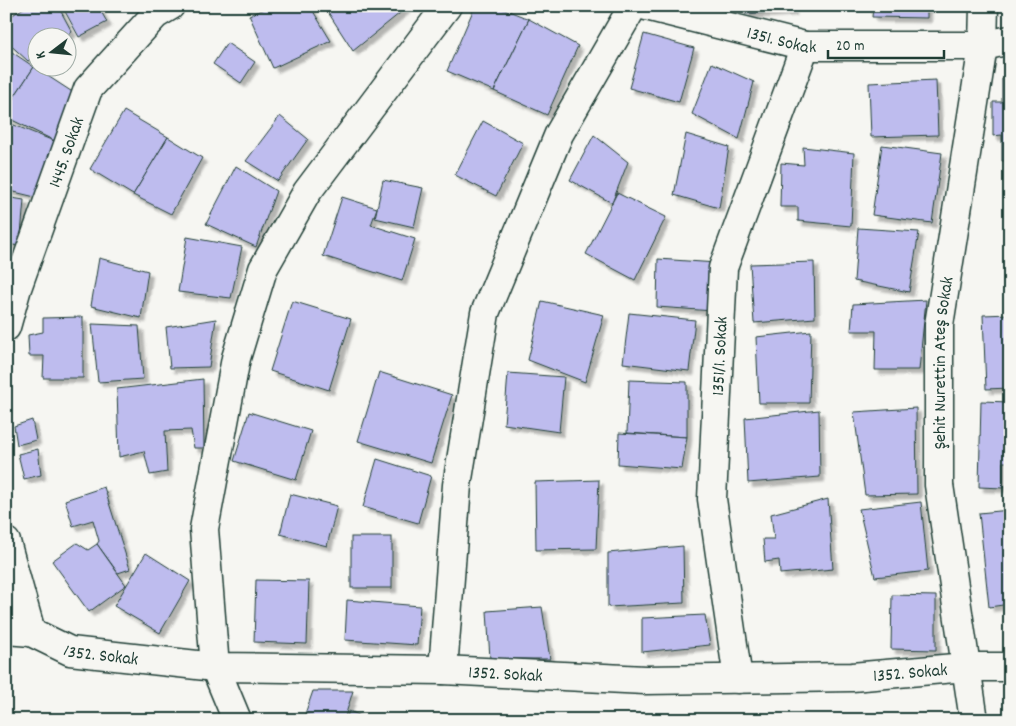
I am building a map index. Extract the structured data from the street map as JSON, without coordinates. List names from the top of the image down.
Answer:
{
  "streets": {
    "street": [
      "1351. Sokak",
      "1445. Sokak",
      "1351/1. Sokak",
      "Şehit Nurettin Ateş Sokak",
      "1352. Sokak"
    ]
  },
  "crossings": [
    ["1351. Sokak", "1351/1. Sokak"],
    ["1351. Sokak", "Şehit Nurettin Ateş Sokak"],
    ["1351/1. Sokak", "1352. Sokak"],
    ["Şehit Nurettin Ateş Sokak", "1352. Sokak"]
  ],
  "scale_bar": "20 m",
  "north": "left"
}
